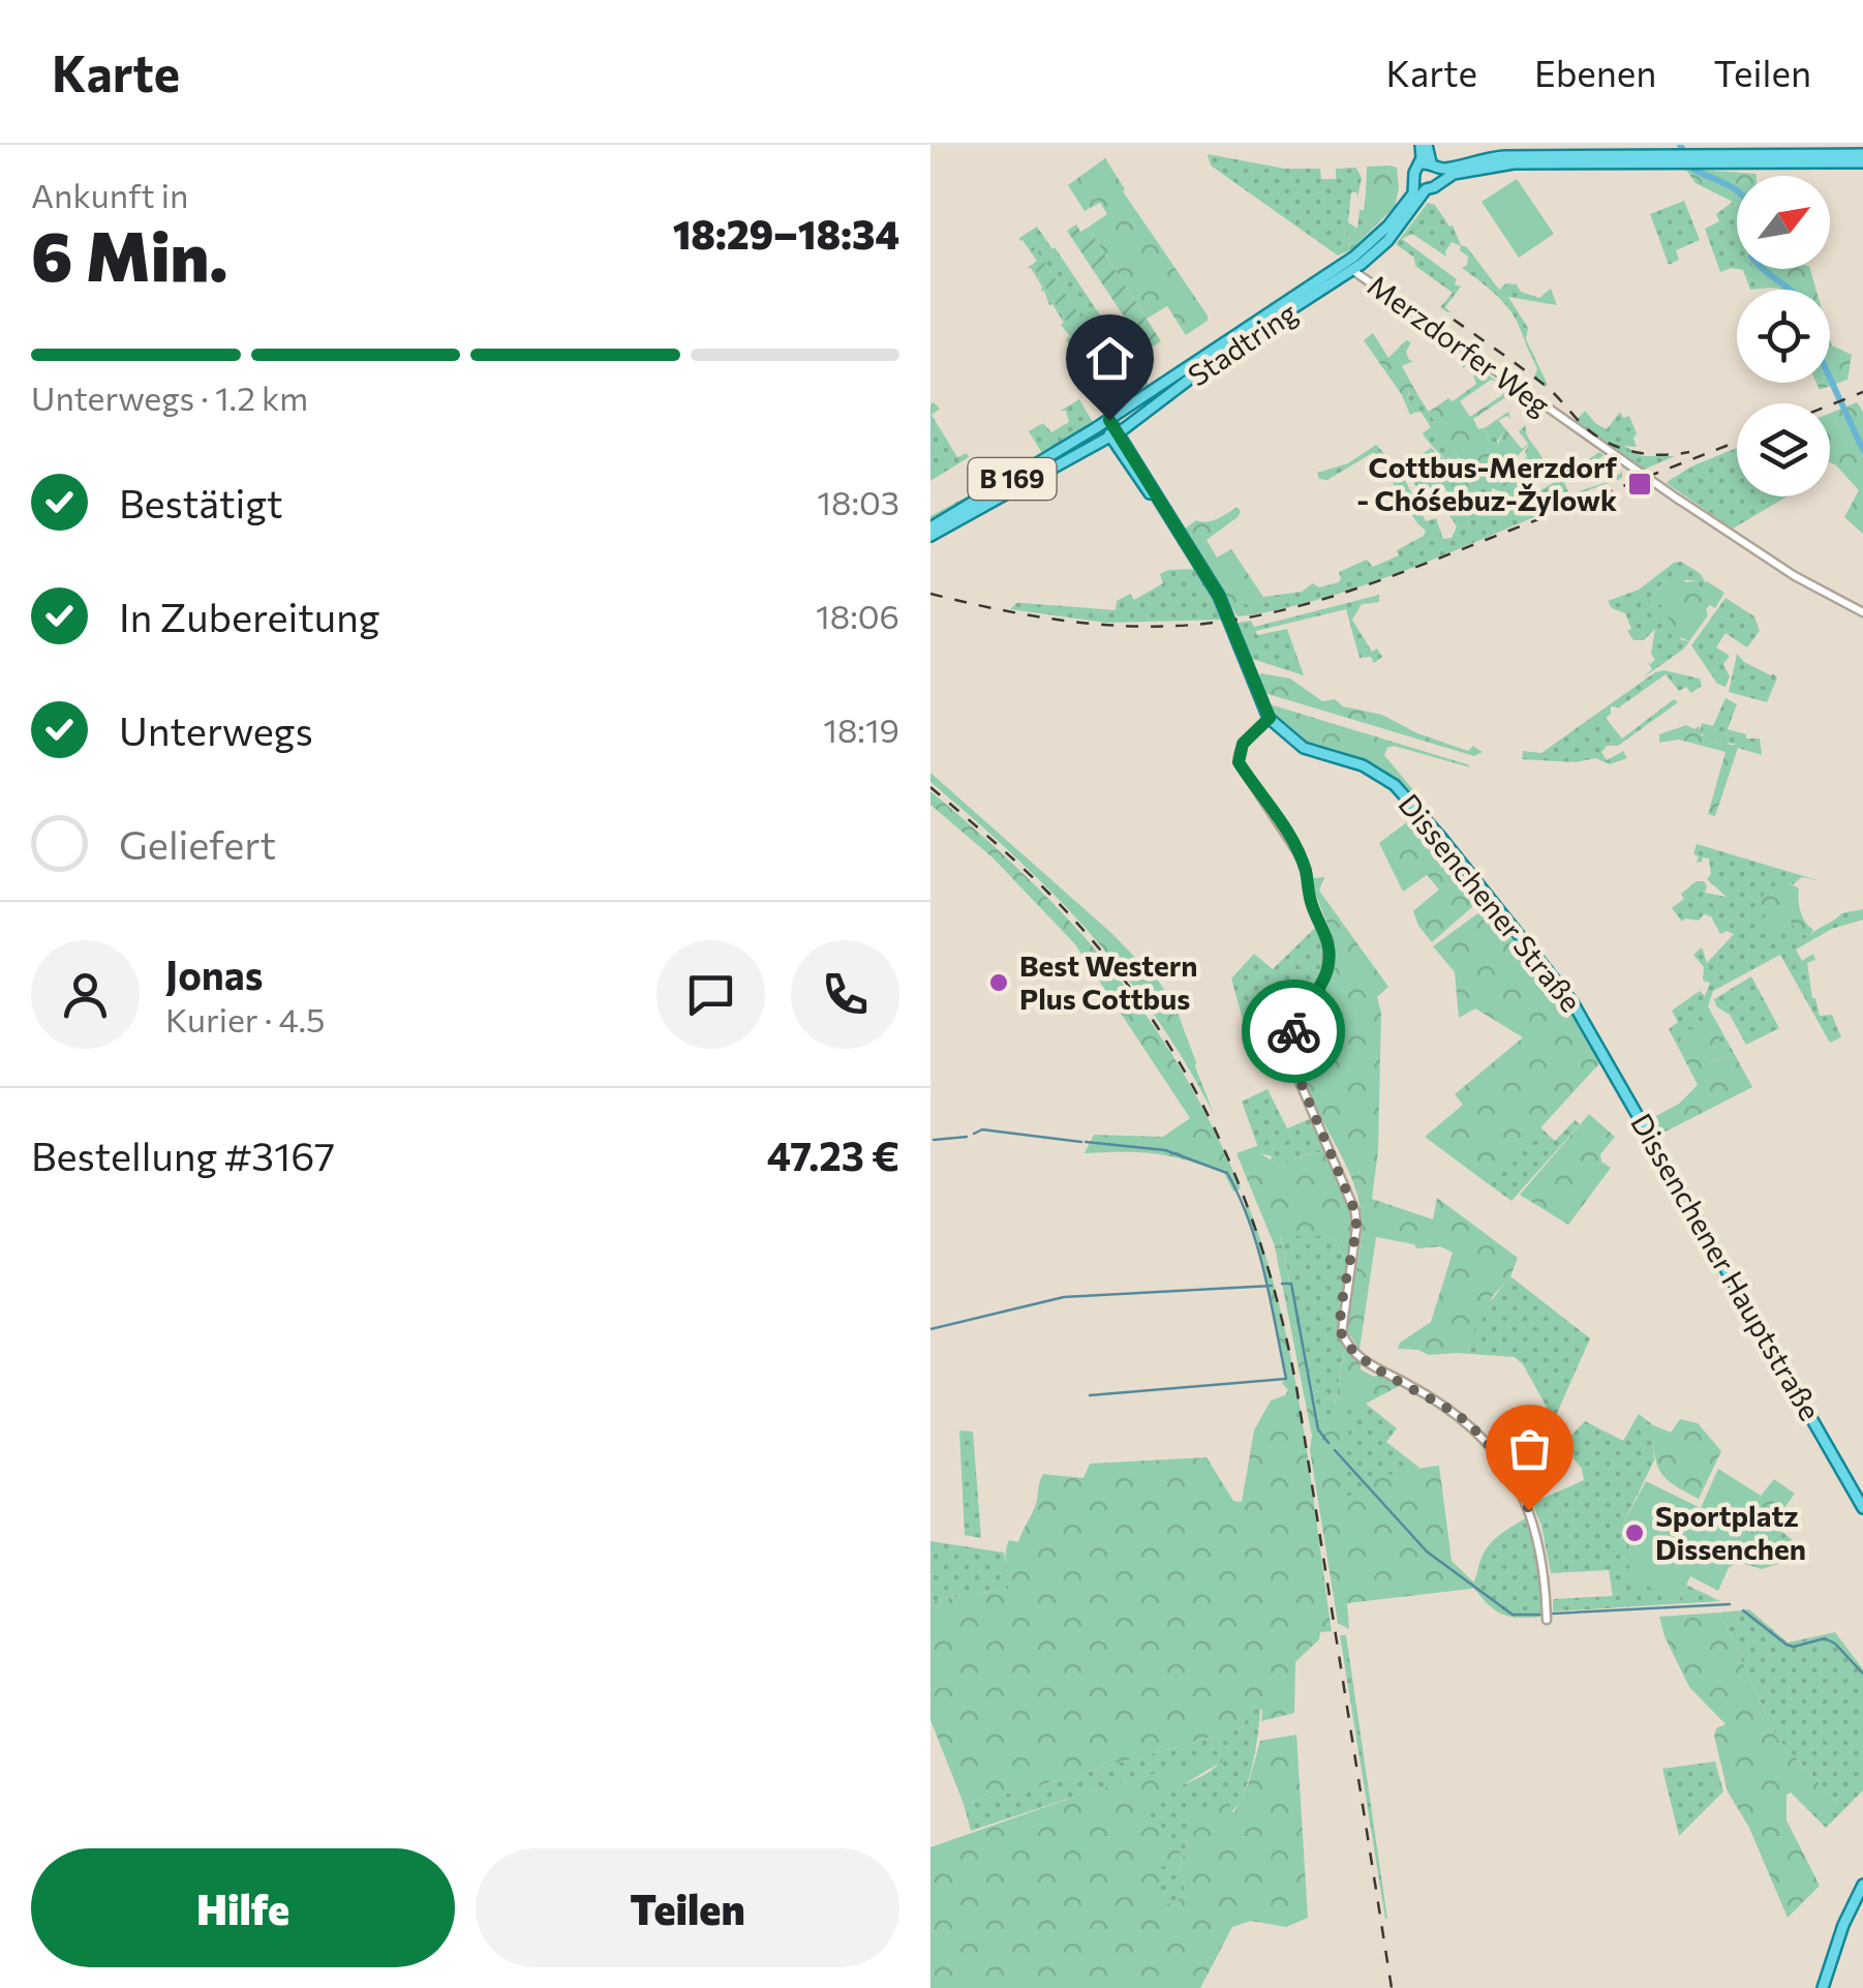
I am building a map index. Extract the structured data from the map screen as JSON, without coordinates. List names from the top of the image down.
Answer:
{
  "streets": {
    "main road": [
      "Stadtring",
      "B 169",
      "Dissenchener Straße",
      "Dissenchener Hauptstraße"
    ],
    "street": ["Merzdorfer Weg"]
  },
  "crossings": [
    ["Stadtring", "Merzdorfer Weg"],
    ["Dissenchener Straße", "Dissenchener Hauptstraße"]
  ],
  "places": {
    "transit": ["Cottbus-Merzdorf - Chóśebuz-Žylowk"],
    "other": ["Best Western Plus Cottbus", "Sportplatz Dissenchen"]
  },
  "north": "top right",
  "page": {
    "header": "Karte",
    "nav": ["Karte", "Ebenen", "Teilen"],
    "heading": ["6 Min.", "Ankunft in", "18:29–18:34"],
    "panel": [
      "Jonas",
      "Kurier · 4.5",
      "Bestellung #3167",
      "47.23 €"
    ],
    "bar": "Unterwegs · 1.2 km",
    "list": [
      ["Bestätigt", "18:03"],
      ["In Zubereitung", "18:06"],
      ["Unterwegs", "18:19"],
      "Geliefert"
    ],
    "buttons": ["Hilfe", "Teilen"]
  }
}
